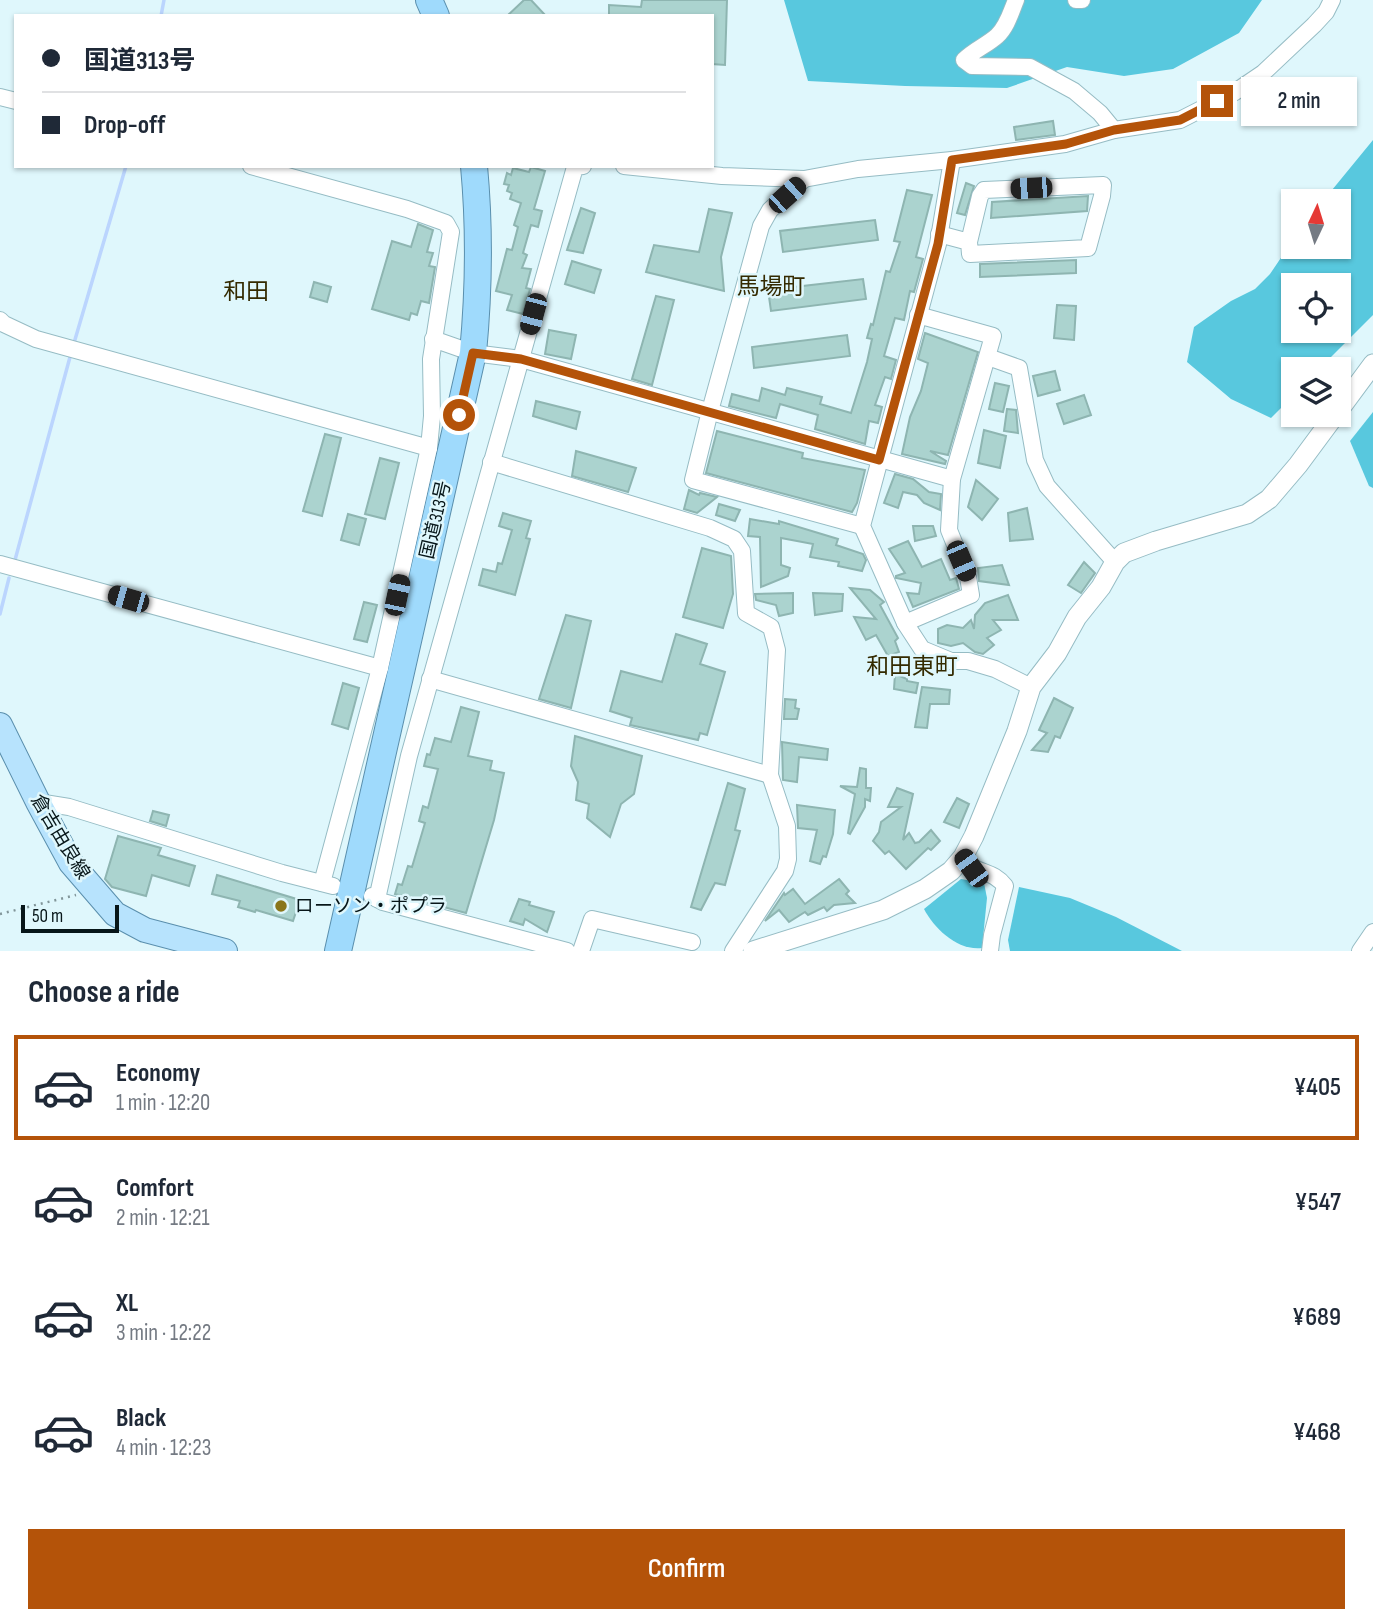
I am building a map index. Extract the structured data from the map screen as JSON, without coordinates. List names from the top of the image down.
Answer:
{
  "streets": {
    "highway": ["国道313号"],
    "main road": ["倉吉由良線"]
  },
  "districts": ["馬場町", "和田", "和田東町"],
  "places": ["ローソン・ポプラ"],
  "scale_bar": "50 m",
  "north": "top",
  "page": {
    "banner": ["国道313号", "Drop-off"],
    "bubble": "2 min",
    "scale": "50 m",
    "heading": "Choose a ride",
    "list": [
      {
        "name": "Economy",
        "note": "1 min · 12:20",
        "value": "¥405"
      },
      {
        "name": "Comfort",
        "note": "2 min · 12:21",
        "value": "¥547"
      },
      {
        "name": "XL",
        "note": "3 min · 12:22",
        "value": "¥689"
      },
      {
        "name": "Black",
        "note": "4 min · 12:23",
        "value": "¥468"
      }
    ],
    "buttons": "Confirm"
  }
}
